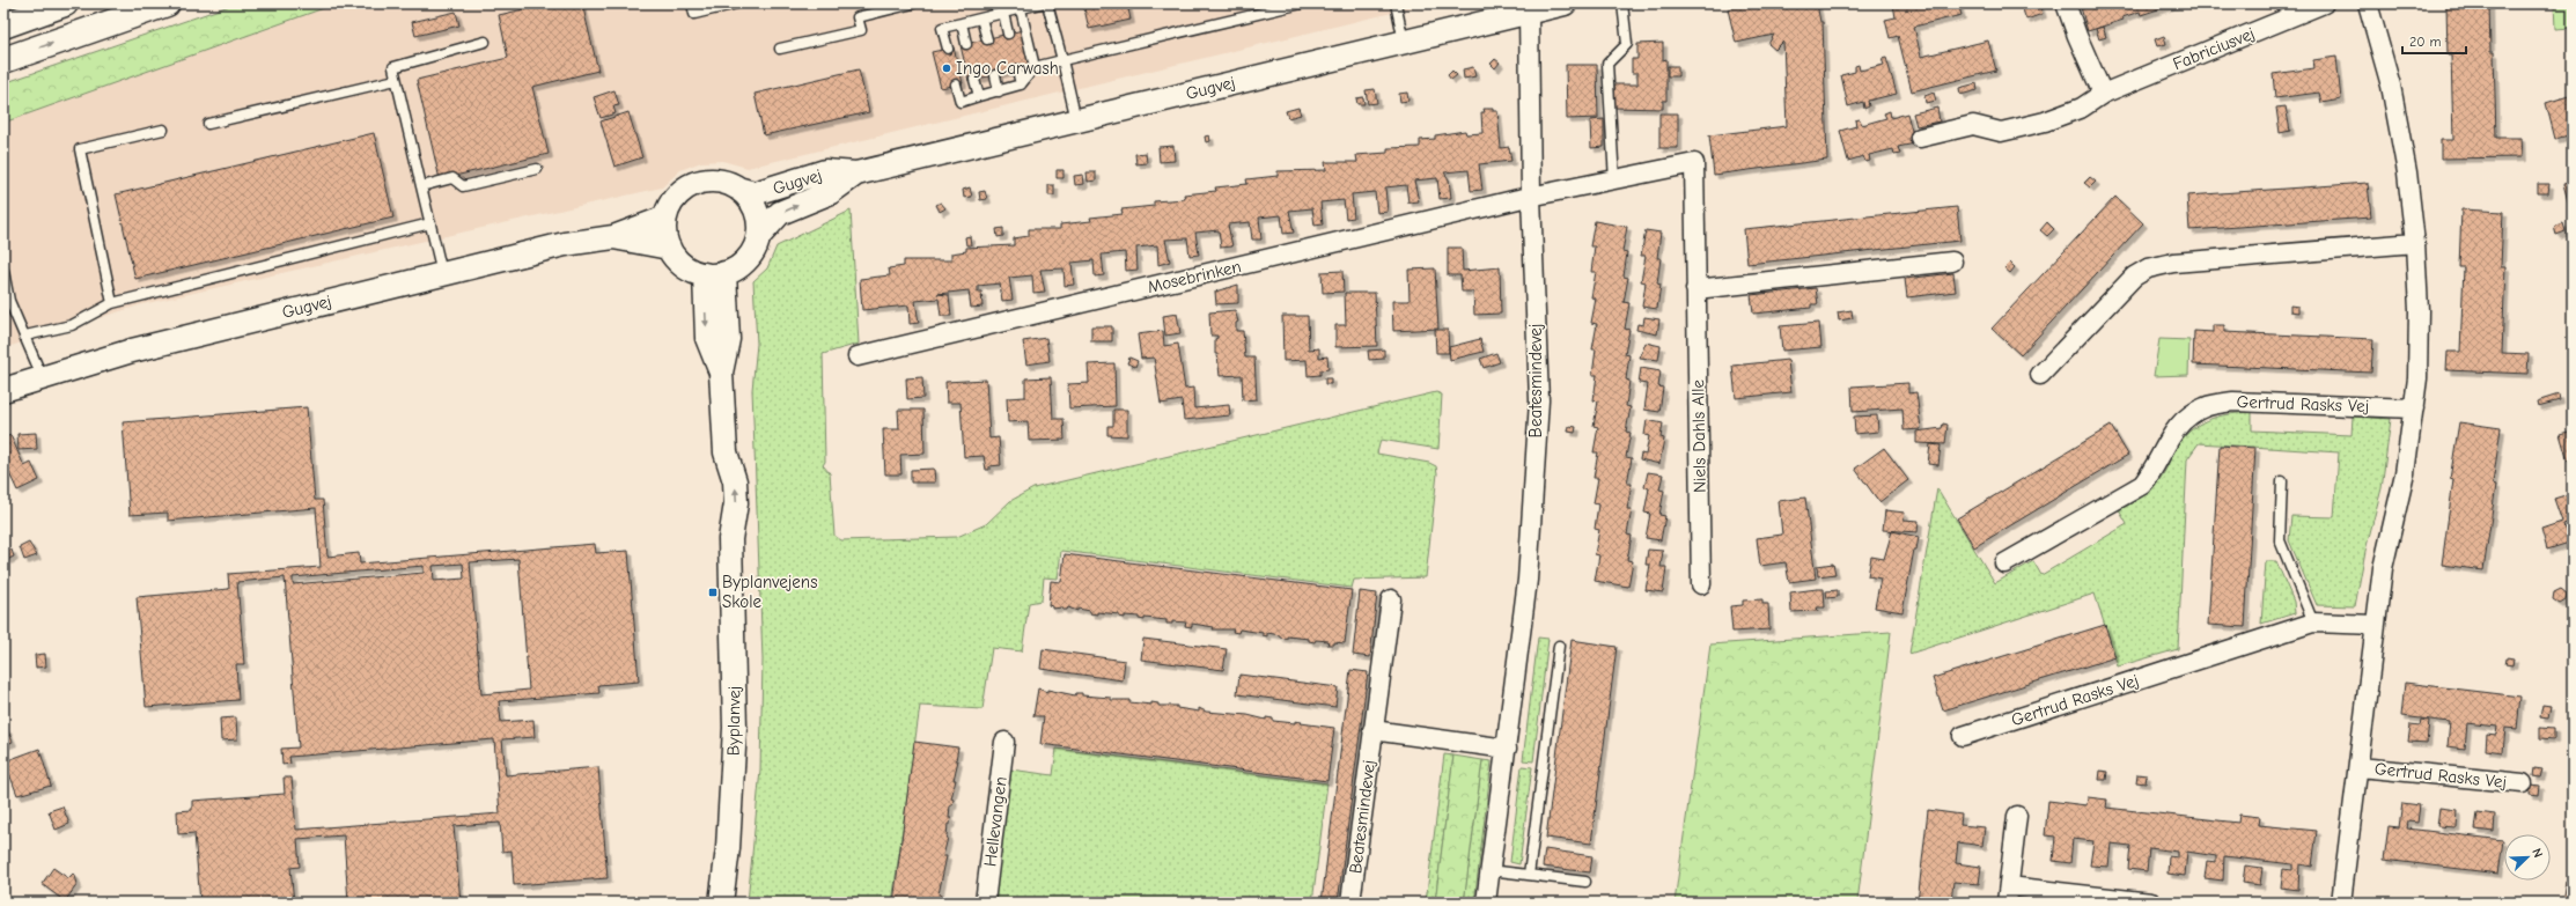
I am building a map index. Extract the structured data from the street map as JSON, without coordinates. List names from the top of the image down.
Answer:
{
  "streets": {
    "street": [
      "Fabriciusvej",
      "Gugvej",
      "Mosebrinken",
      "Beatesmindevej",
      "Gertrud Rasks Vej",
      "Niels Dahls Alle",
      "Byplanvej",
      "Hellevangen"
    ]
  },
  "crossings": [
    ["Gugvej", "Beatesmindevej"],
    ["Gugvej", "Byplanvej"],
    ["Mosebrinken", "Beatesmindevej"],
    ["Mosebrinken", "Niels Dahls Alle"],
    ["Beatesmindevej", "Niels Dahls Alle"]
  ],
  "places": {
    "other": ["Ingo Carwash"],
    "transit": ["Byplanvejens Skole"]
  },
  "scale_bar": "20 m",
  "north": "top right"
}
